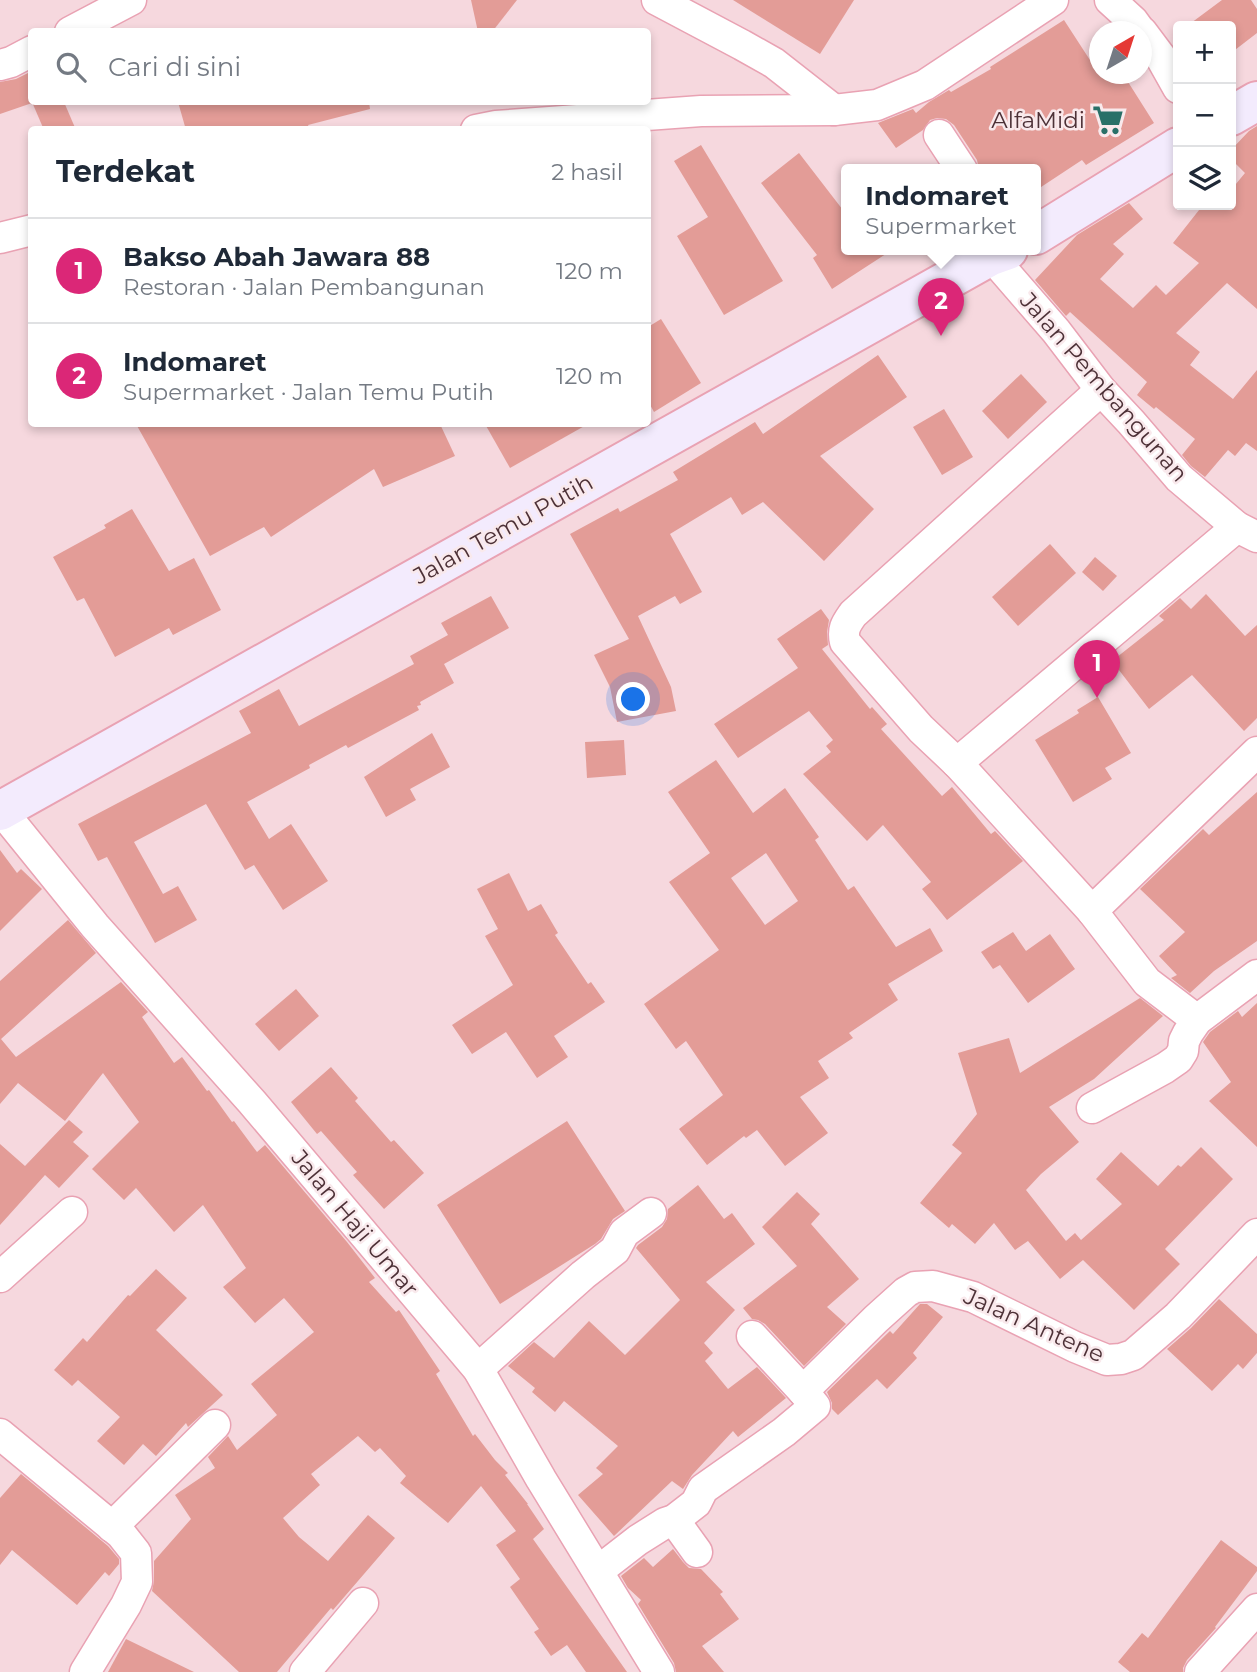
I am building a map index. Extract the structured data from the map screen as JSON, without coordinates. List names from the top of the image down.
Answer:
{
  "streets": {
    "street": [
      "Jalan Pembangunan",
      "Jalan Temu Putih",
      "Jalan Haji Umar",
      "Jalan Antene"
    ]
  },
  "crossings": [
    ["Jalan Temu Putih", "Jalan Haji Umar"]
  ],
  "places": {
    "supermarket": ["AlfaMidi"]
  },
  "north": "top right",
  "page": {
    "map_buttons": ["+", "−"],
    "search": "Cari di sini",
    "heading": ["Terdekat", "2 hasil"],
    "popup": ["Indomaret", "Supermarket"],
    "list": [
      {
        "mark": "1",
        "name": "Bakso Abah Jawara 88",
        "note": "Restoran · Jalan Pembangunan",
        "value": "120 m"
      },
      {
        "mark": "2",
        "name": "Indomaret",
        "note": "Supermarket · Jalan Temu Putih",
        "value": "120 m"
      }
    ],
    "pins": ["2", "1"]
  }
}
